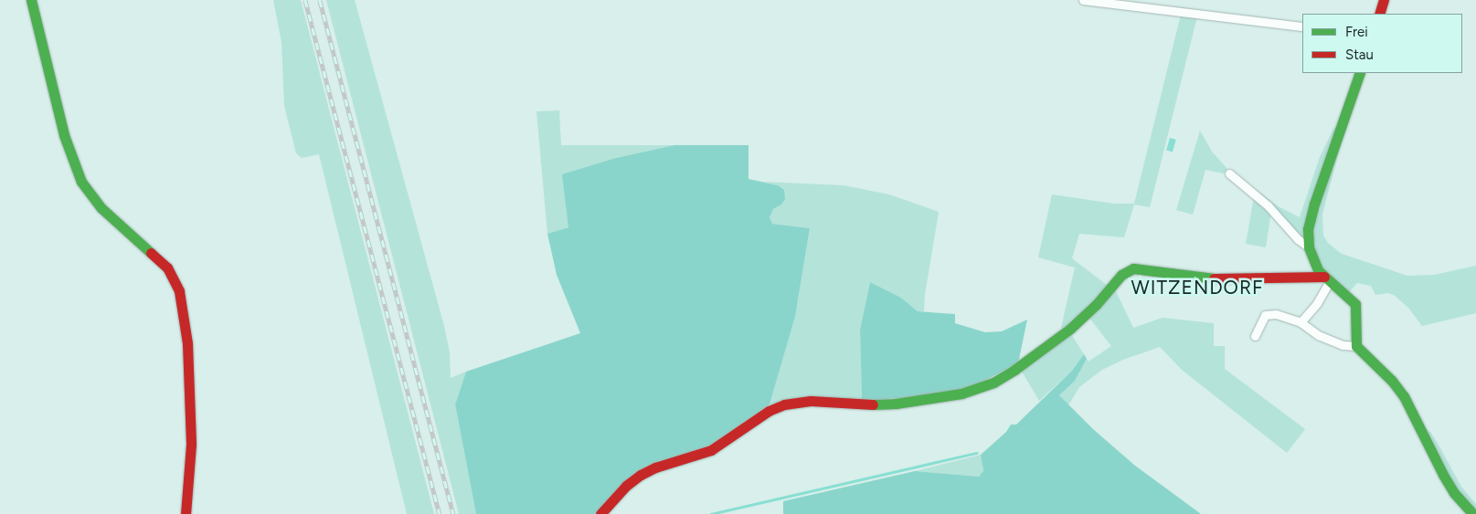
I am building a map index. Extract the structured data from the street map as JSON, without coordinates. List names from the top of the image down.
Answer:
{
  "districts": ["WITZENDORF"],
  "legend": ["Frei", "Stau"]
}
